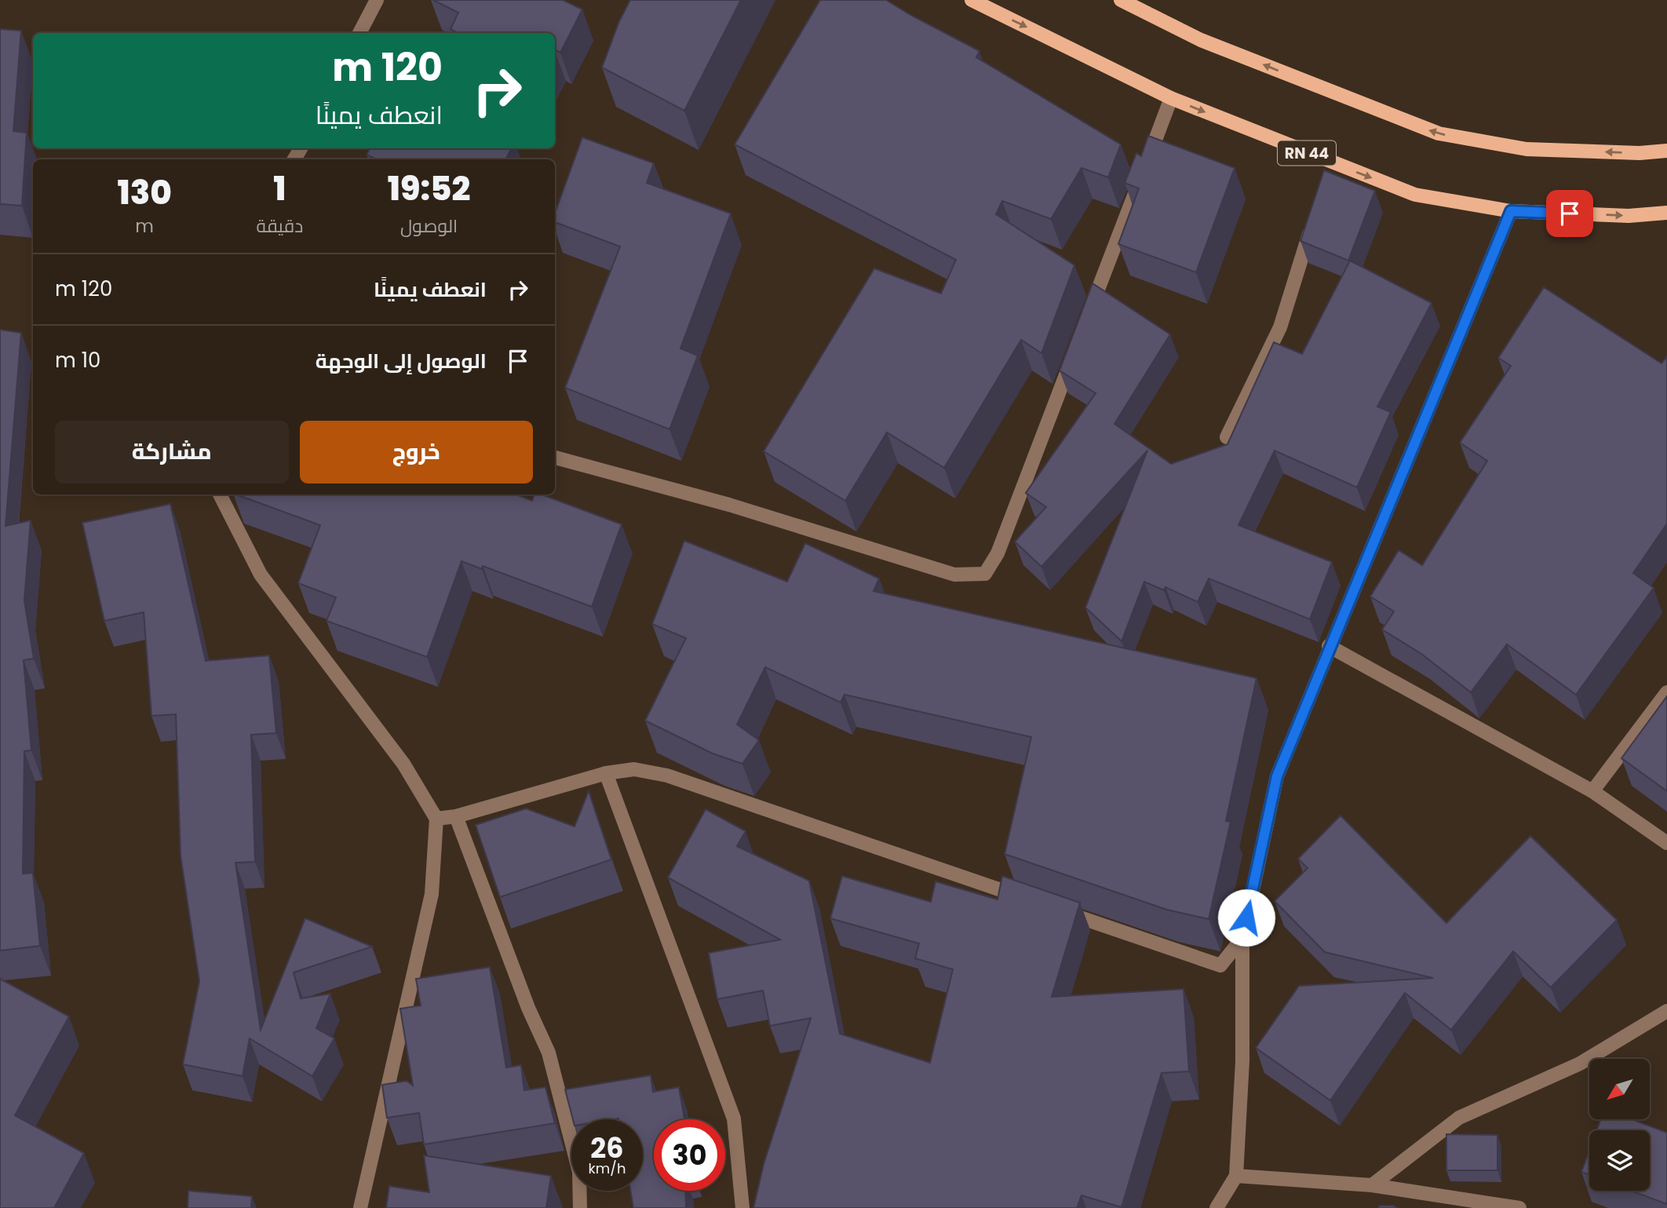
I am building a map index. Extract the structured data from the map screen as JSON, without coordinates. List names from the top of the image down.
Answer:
{
  "streets": {
    "main road": ["RN 44"]
  },
  "north": "bottom left",
  "page": {
    "turn": ["120 m", "انعطف يمينًا"],
    "eta": [
      "19:52",
      "الوصول",
      "1",
      "دقيقة",
      "130",
      "m"
    ],
    "list": [
      {
        "name": "انعطف يمينًا",
        "value": "120 m"
      },
      {
        "name": "الوصول إلى الوجهة",
        "value": "10 m"
      }
    ],
    "buttons": ["خروج", "مشاركة"],
    "speed": "26 km/h",
    "limit": "30"
  }
}
